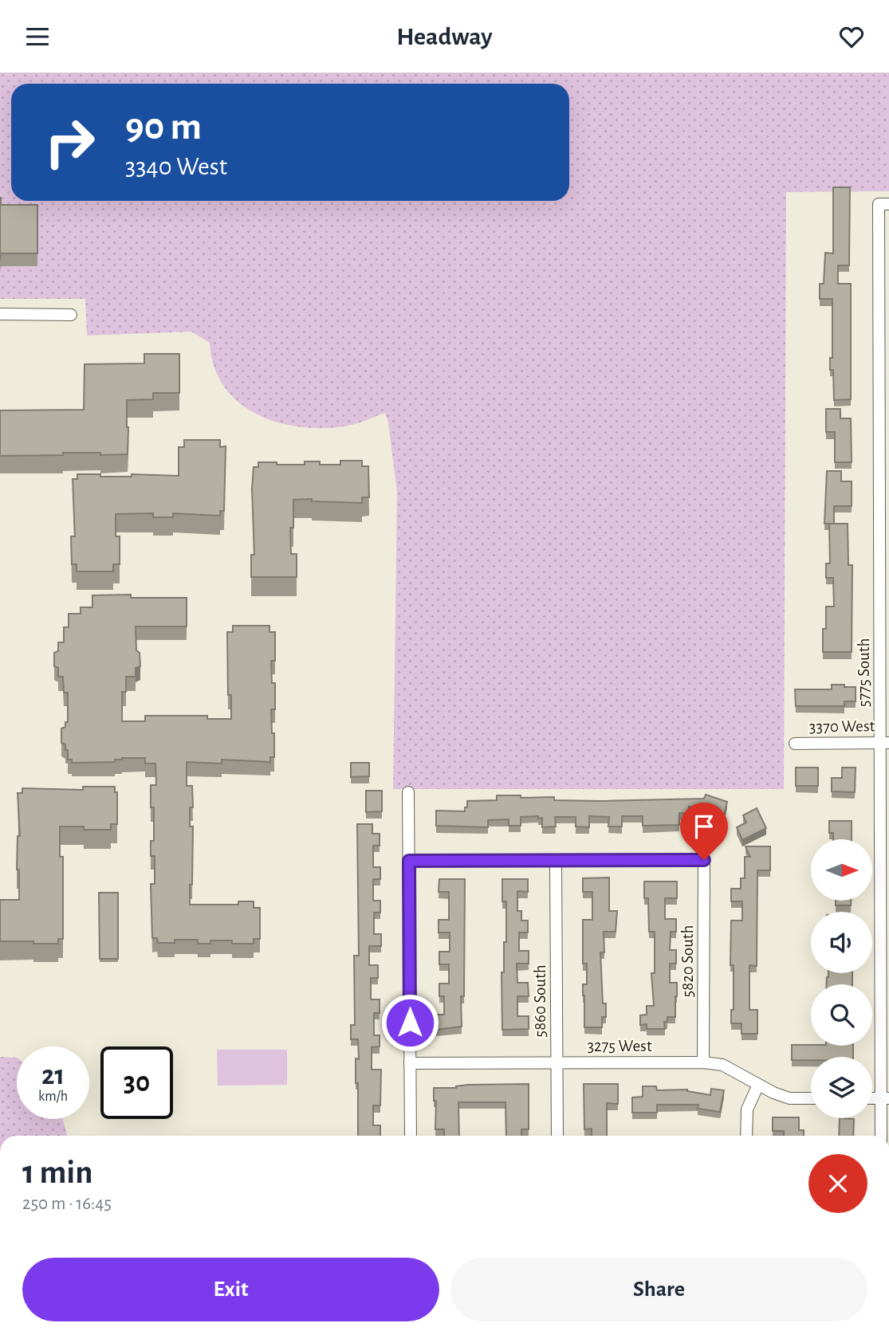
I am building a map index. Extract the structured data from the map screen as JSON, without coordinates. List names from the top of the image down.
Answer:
{
  "streets": {
    "street": [
      "5775 South",
      "3370 West",
      "5820 South",
      "5860 South",
      "3275 West"
    ]
  },
  "crossings": [
    ["5775 South", "3370 West"],
    ["5820 South", "5860 South"],
    ["5820 South", "3275 West"],
    ["5860 South", "3275 West"]
  ],
  "north": "right",
  "page": {
    "header": "Headway",
    "turn": ["90 m", "3340 West"],
    "speed": "21 km/h",
    "limit": "30",
    "heading": ["1 min", "250 m · 16:45"],
    "buttons": ["Exit", "Share"]
  }
}
